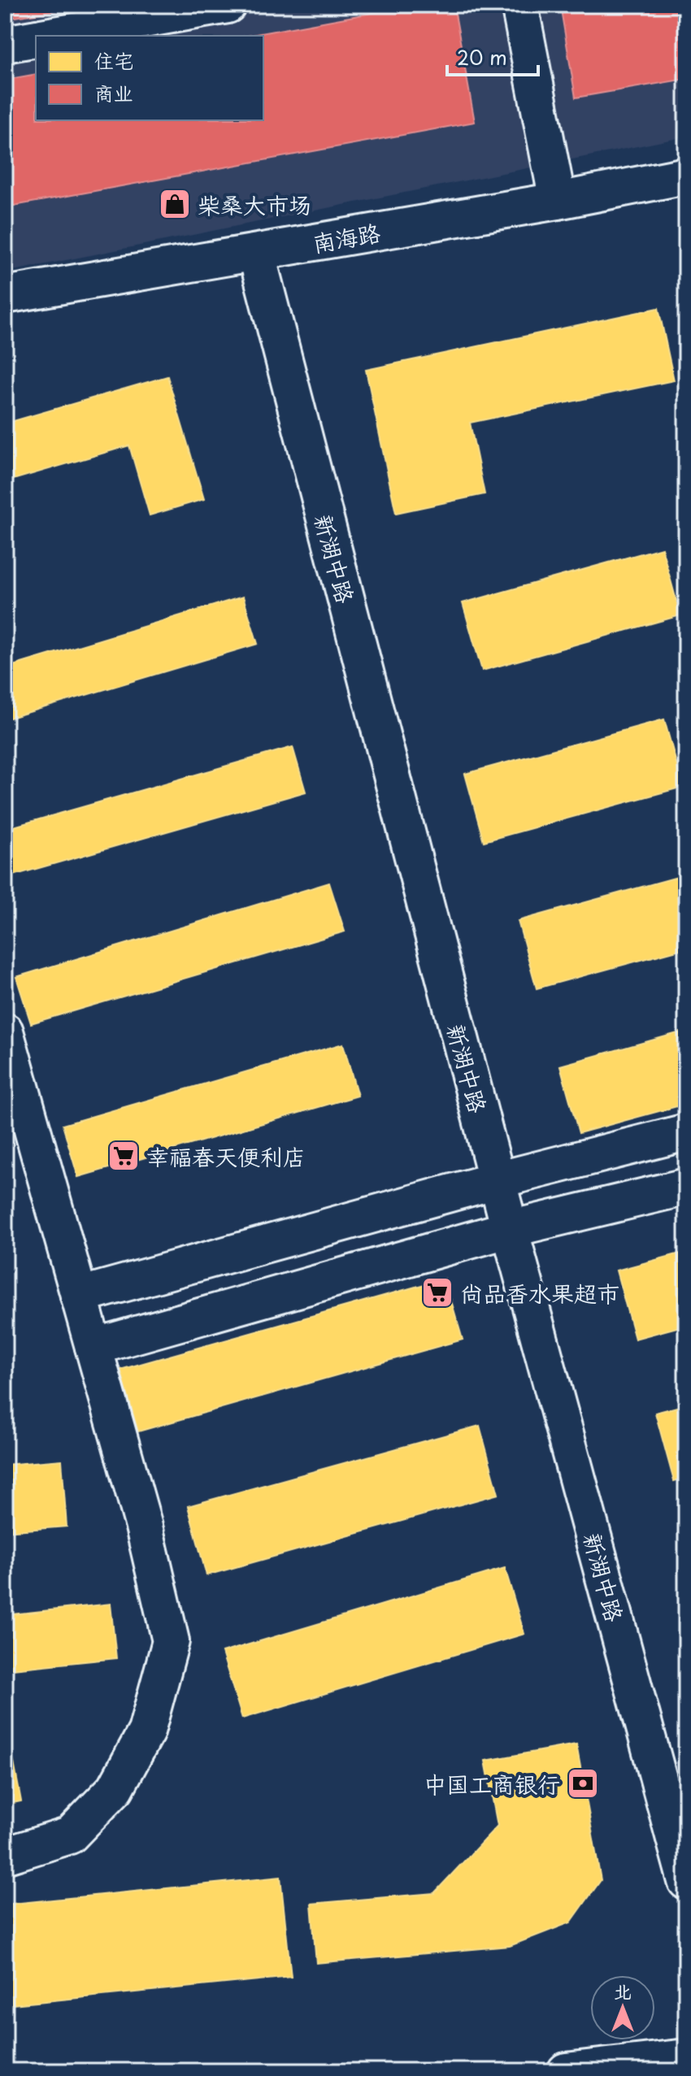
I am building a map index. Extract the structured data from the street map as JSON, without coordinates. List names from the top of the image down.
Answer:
{
  "streets": {
    "street": ["南海路", "新湖中路"]
  },
  "crossings": [
    ["南海路", "新湖中路"]
  ],
  "places": {
    "shop": ["柴桑大市场"],
    "supermarket": ["幸福春天便利店", "尚品香水果超市"],
    "bank": ["中国工商银行"]
  },
  "legend": ["住宅", "商业"],
  "scale_bar": "20 m",
  "north": "top"
}
